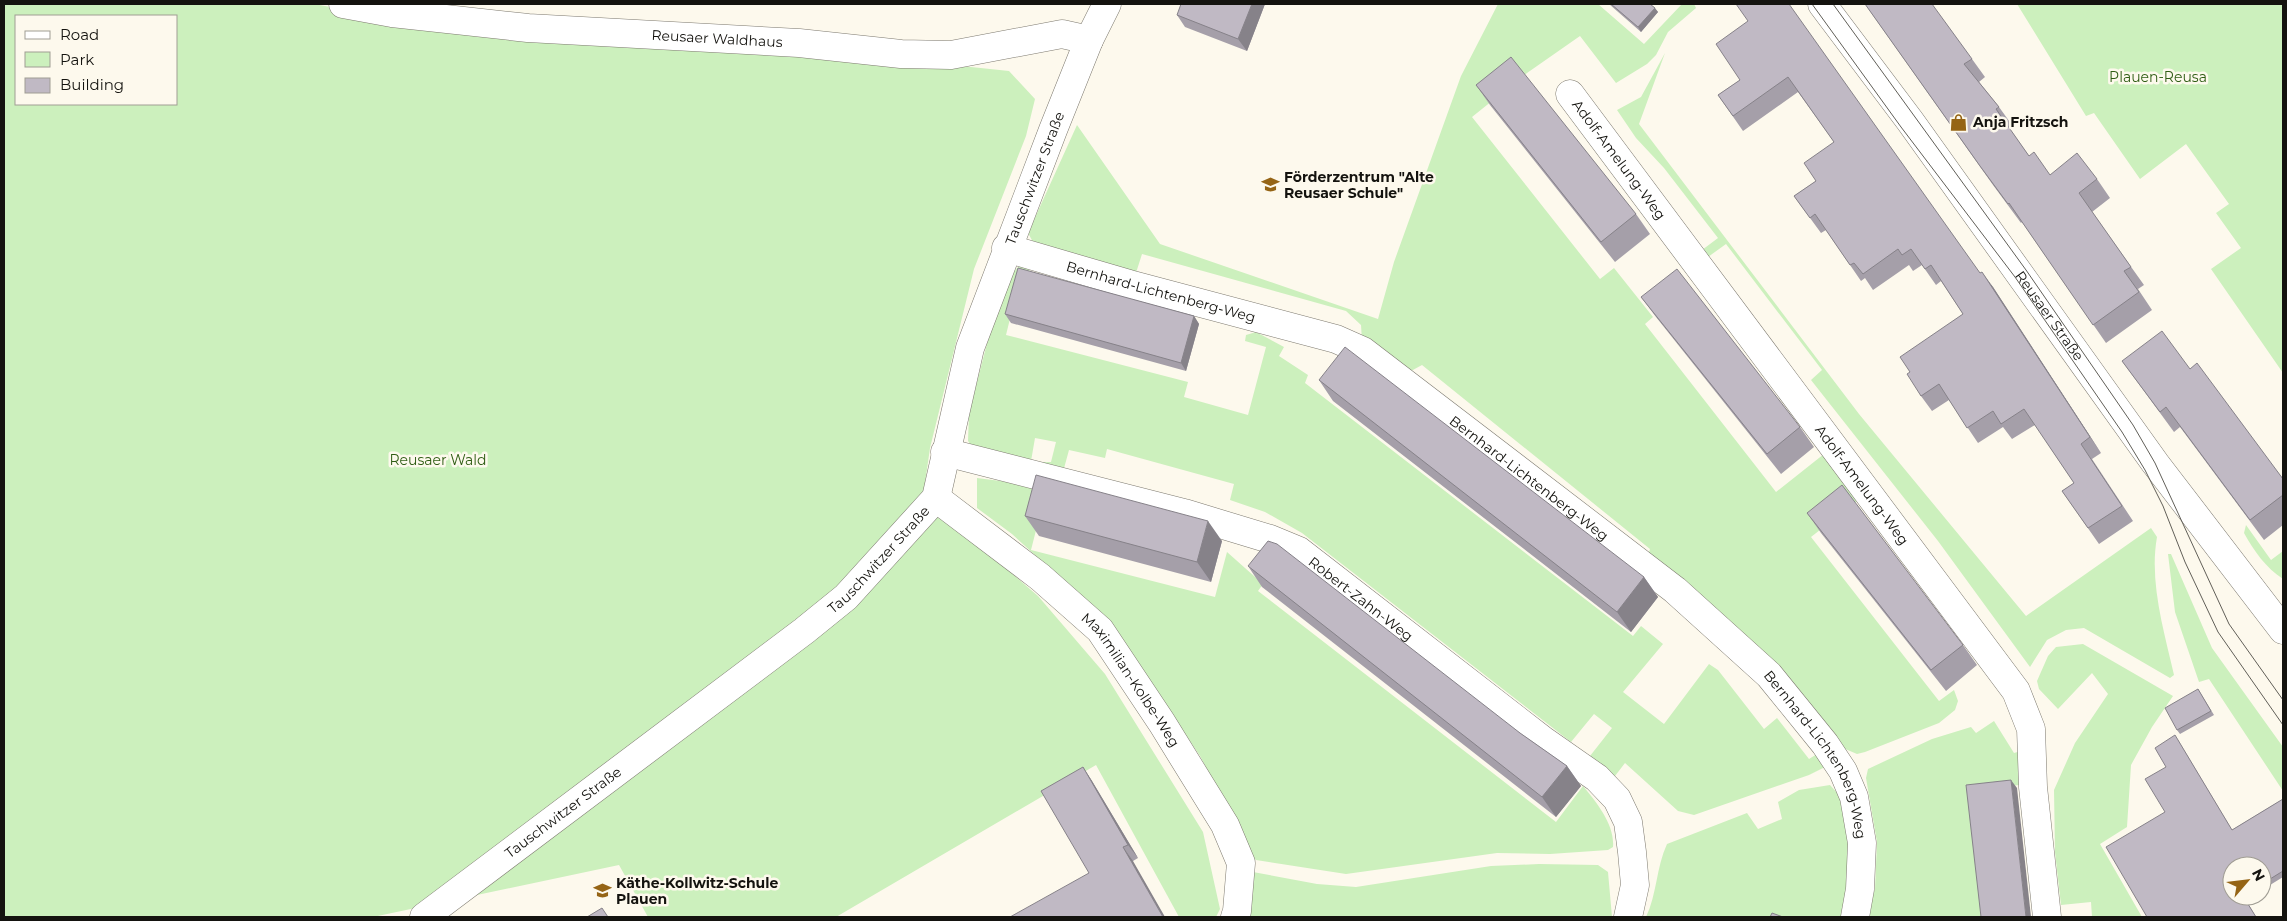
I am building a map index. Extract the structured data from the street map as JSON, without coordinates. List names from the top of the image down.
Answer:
{
  "streets": {
    "street": [
      "Reusaer Waldhaus",
      "Adolf-Amelung-Weg",
      "Tauschwitzer Straße",
      "Bernhard-Lichtenberg-Weg",
      "Reusaer Straße",
      "Robert-Zahn-Weg",
      "Maximilian-Kolbe-Weg"
    ]
  },
  "crossings": [
    ["Reusaer Waldhaus", "Tauschwitzer Straße"],
    ["Tauschwitzer Straße", "Bernhard-Lichtenberg-Weg"],
    ["Tauschwitzer Straße", "Robert-Zahn-Weg"],
    ["Tauschwitzer Straße", "Maximilian-Kolbe-Weg"]
  ],
  "parks": ["Plauen-Reusa", "Reusaer Wald"],
  "places": {
    "shop": ["Anja Fritzsch"],
    "school or university": ["Förderzentrum \"Alte Reusaer Schule\"", "Käthe-Kollwitz-Schule Plauen"]
  },
  "legend": ["Road", "Park", "Building"],
  "north": "top right"
}
